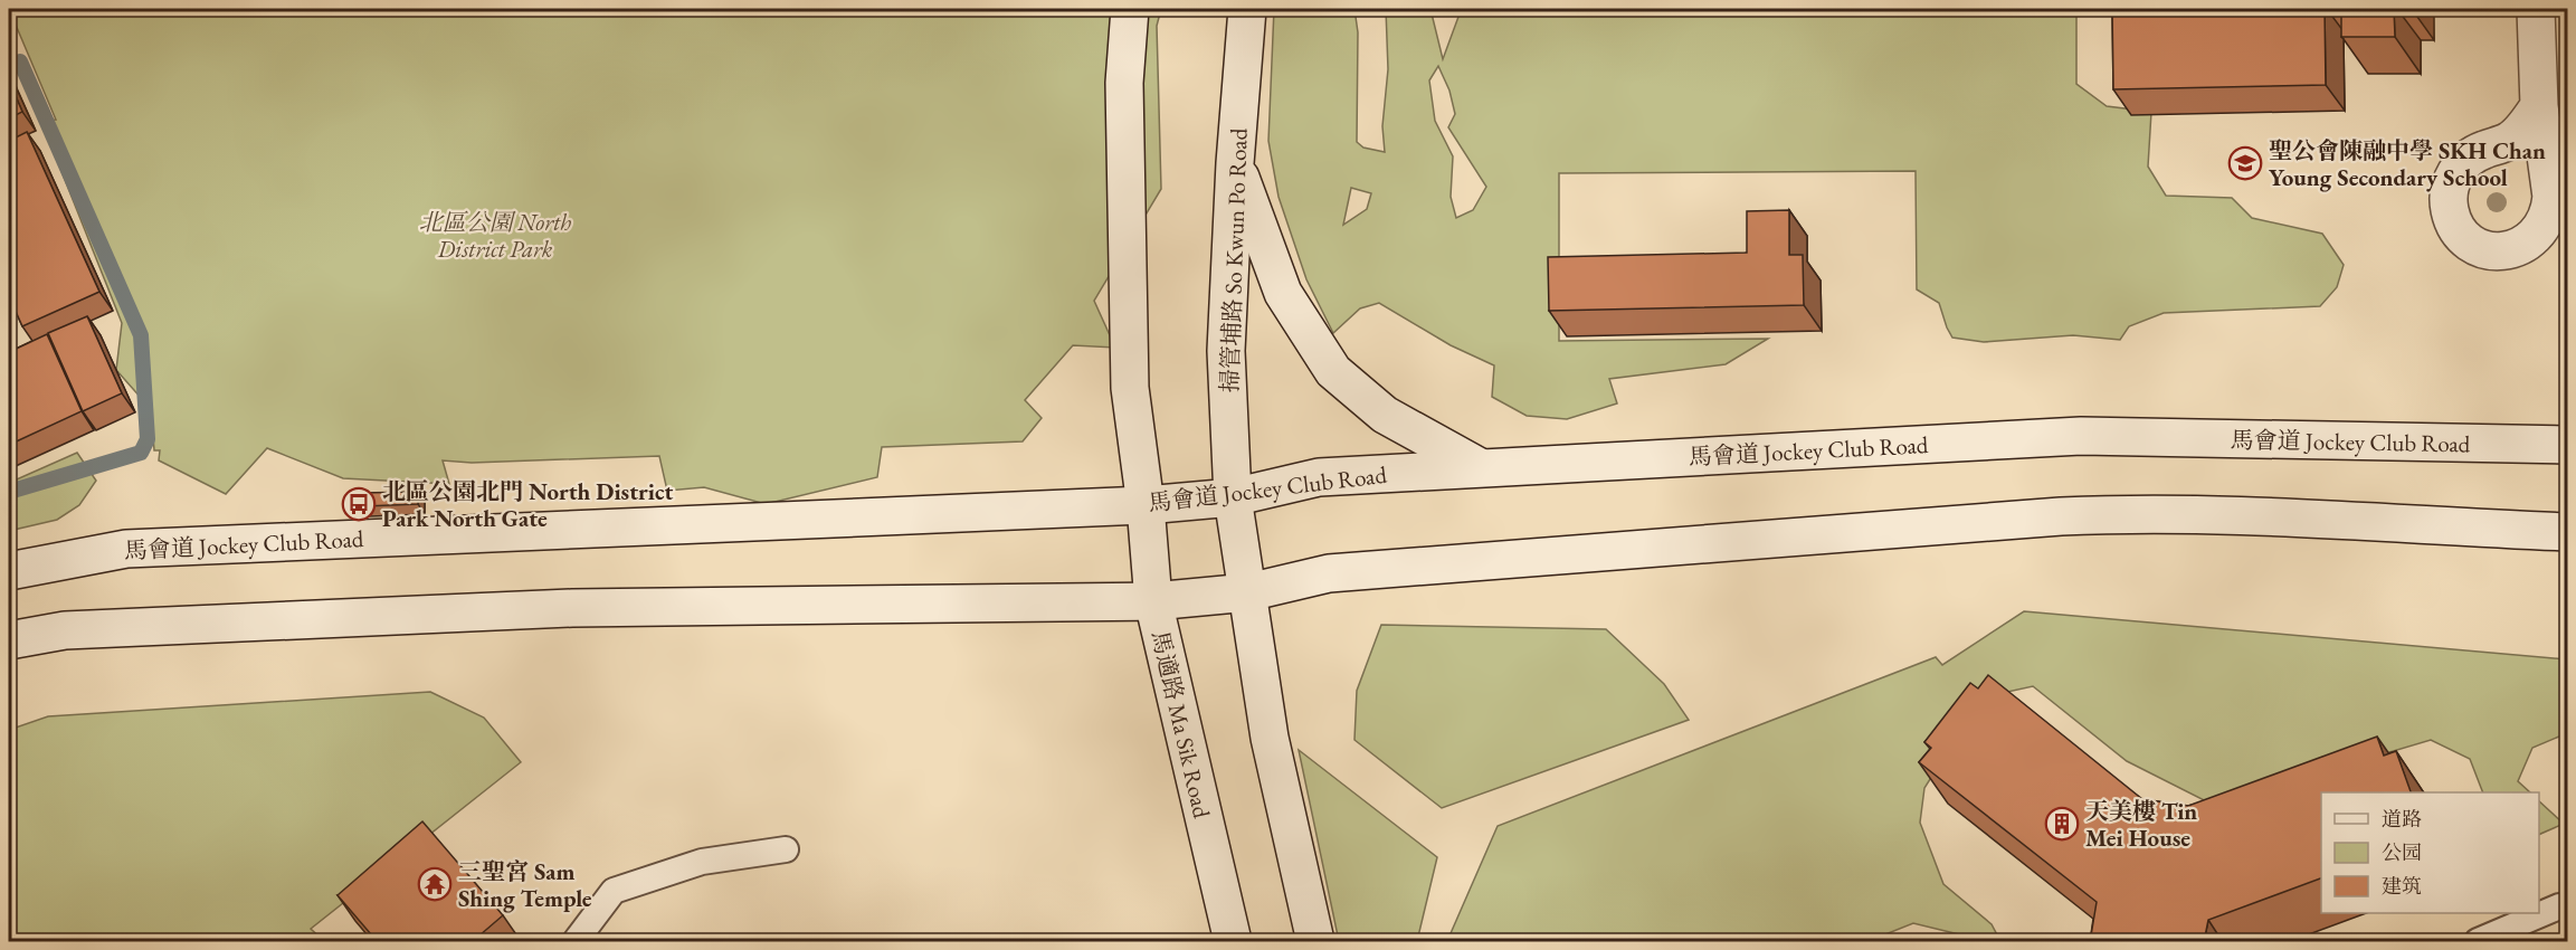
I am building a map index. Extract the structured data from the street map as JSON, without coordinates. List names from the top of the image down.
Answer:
{
  "streets": {
    "main road": ["掃管埔路 So Kwun Po Road", "馬會道 Jockey Club Road", "馬適路 Ma Sik Road"]
  },
  "crossings": [
    ["掃管埔路 So Kwun Po Road", "馬會道 Jockey Club Road"],
    ["馬會道 Jockey Club Road", "馬適路 Ma Sik Road"]
  ],
  "parks": ["北區公園 North District Park"],
  "places": {
    "school or university": ["聖公會陳融中學 SKH Chan Young Secondary School"],
    "bus stop": ["北區公園北門 North District Park North Gate"],
    "building": ["天美樓 Tin Mei House"],
    "temple": ["三聖宮 Sam Shing Temple"]
  },
  "legend": ["道路", "公园", "建筑"]
}
